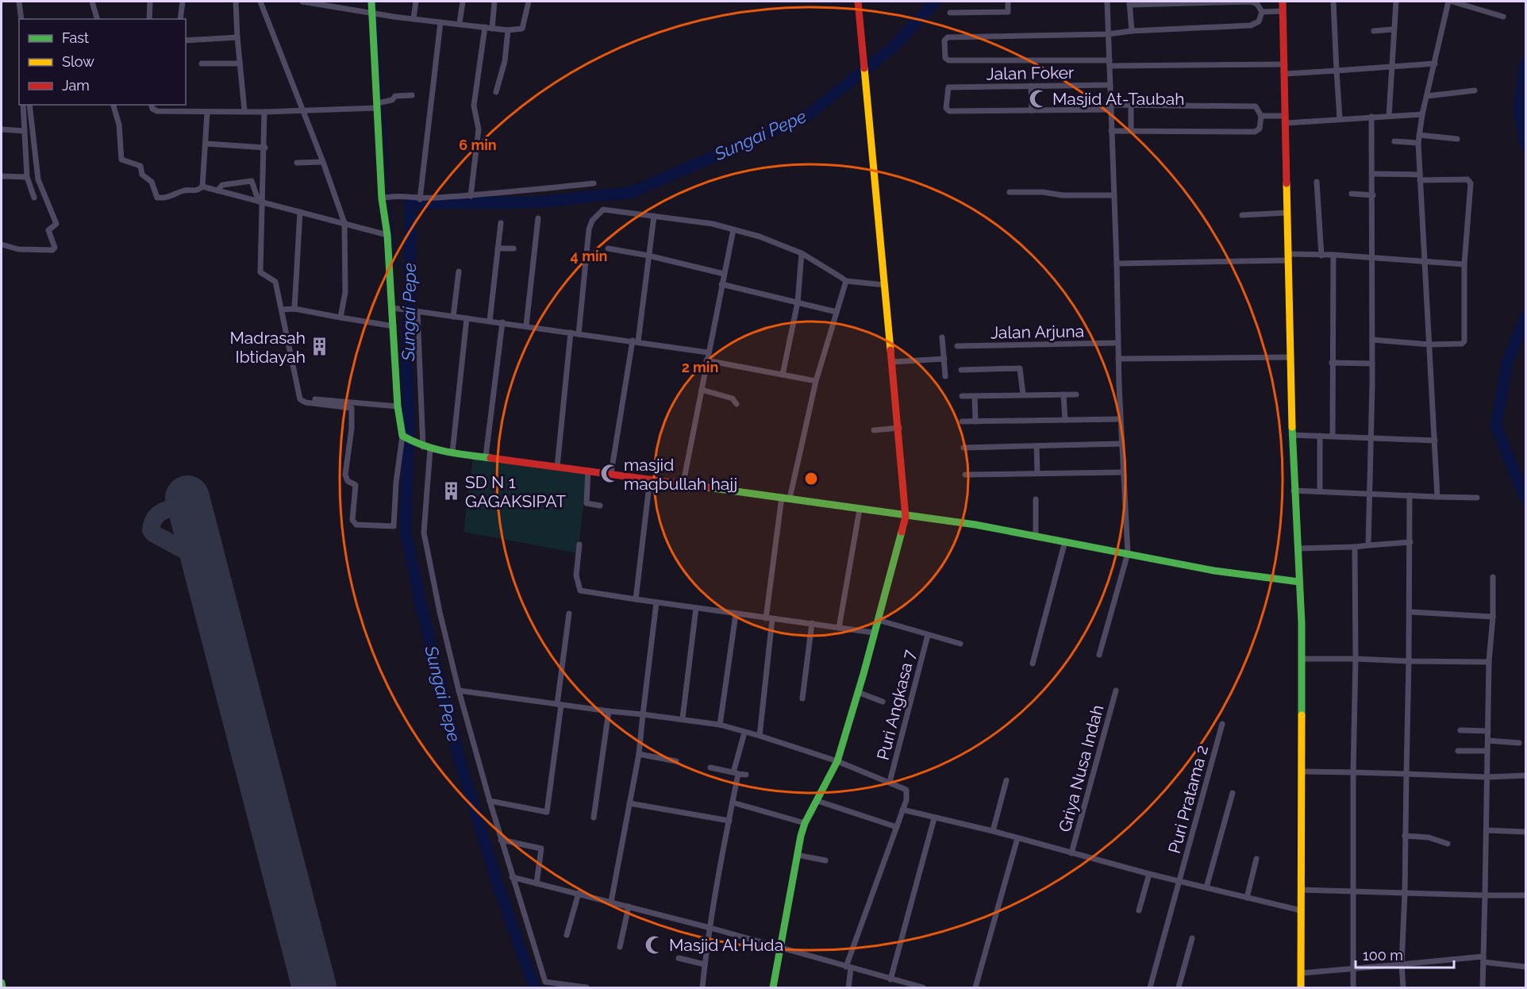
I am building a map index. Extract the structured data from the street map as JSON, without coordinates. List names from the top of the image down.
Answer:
{
  "streets": {
    "street": [
      "Jalan Foker",
      "Jalan Arjuna",
      "Puri Angkasa 7",
      "Griya Nusa Indah",
      "Puri Pratama 2"
    ]
  },
  "water": ["Sungai Pepe"],
  "places": {
    "mosque": ["Masjid At-Taubah", "masjid maqbullah hajj", "Masjid Al Huda"],
    "building": ["Madrasah Ibtidayah", "SD N 1 GAGAKSIPAT"]
  },
  "legend": ["Fast", "Slow", "Jam"],
  "scale_bar": "100 m",
  "rings": ["6 min", "4 min", "2 min"]
}
